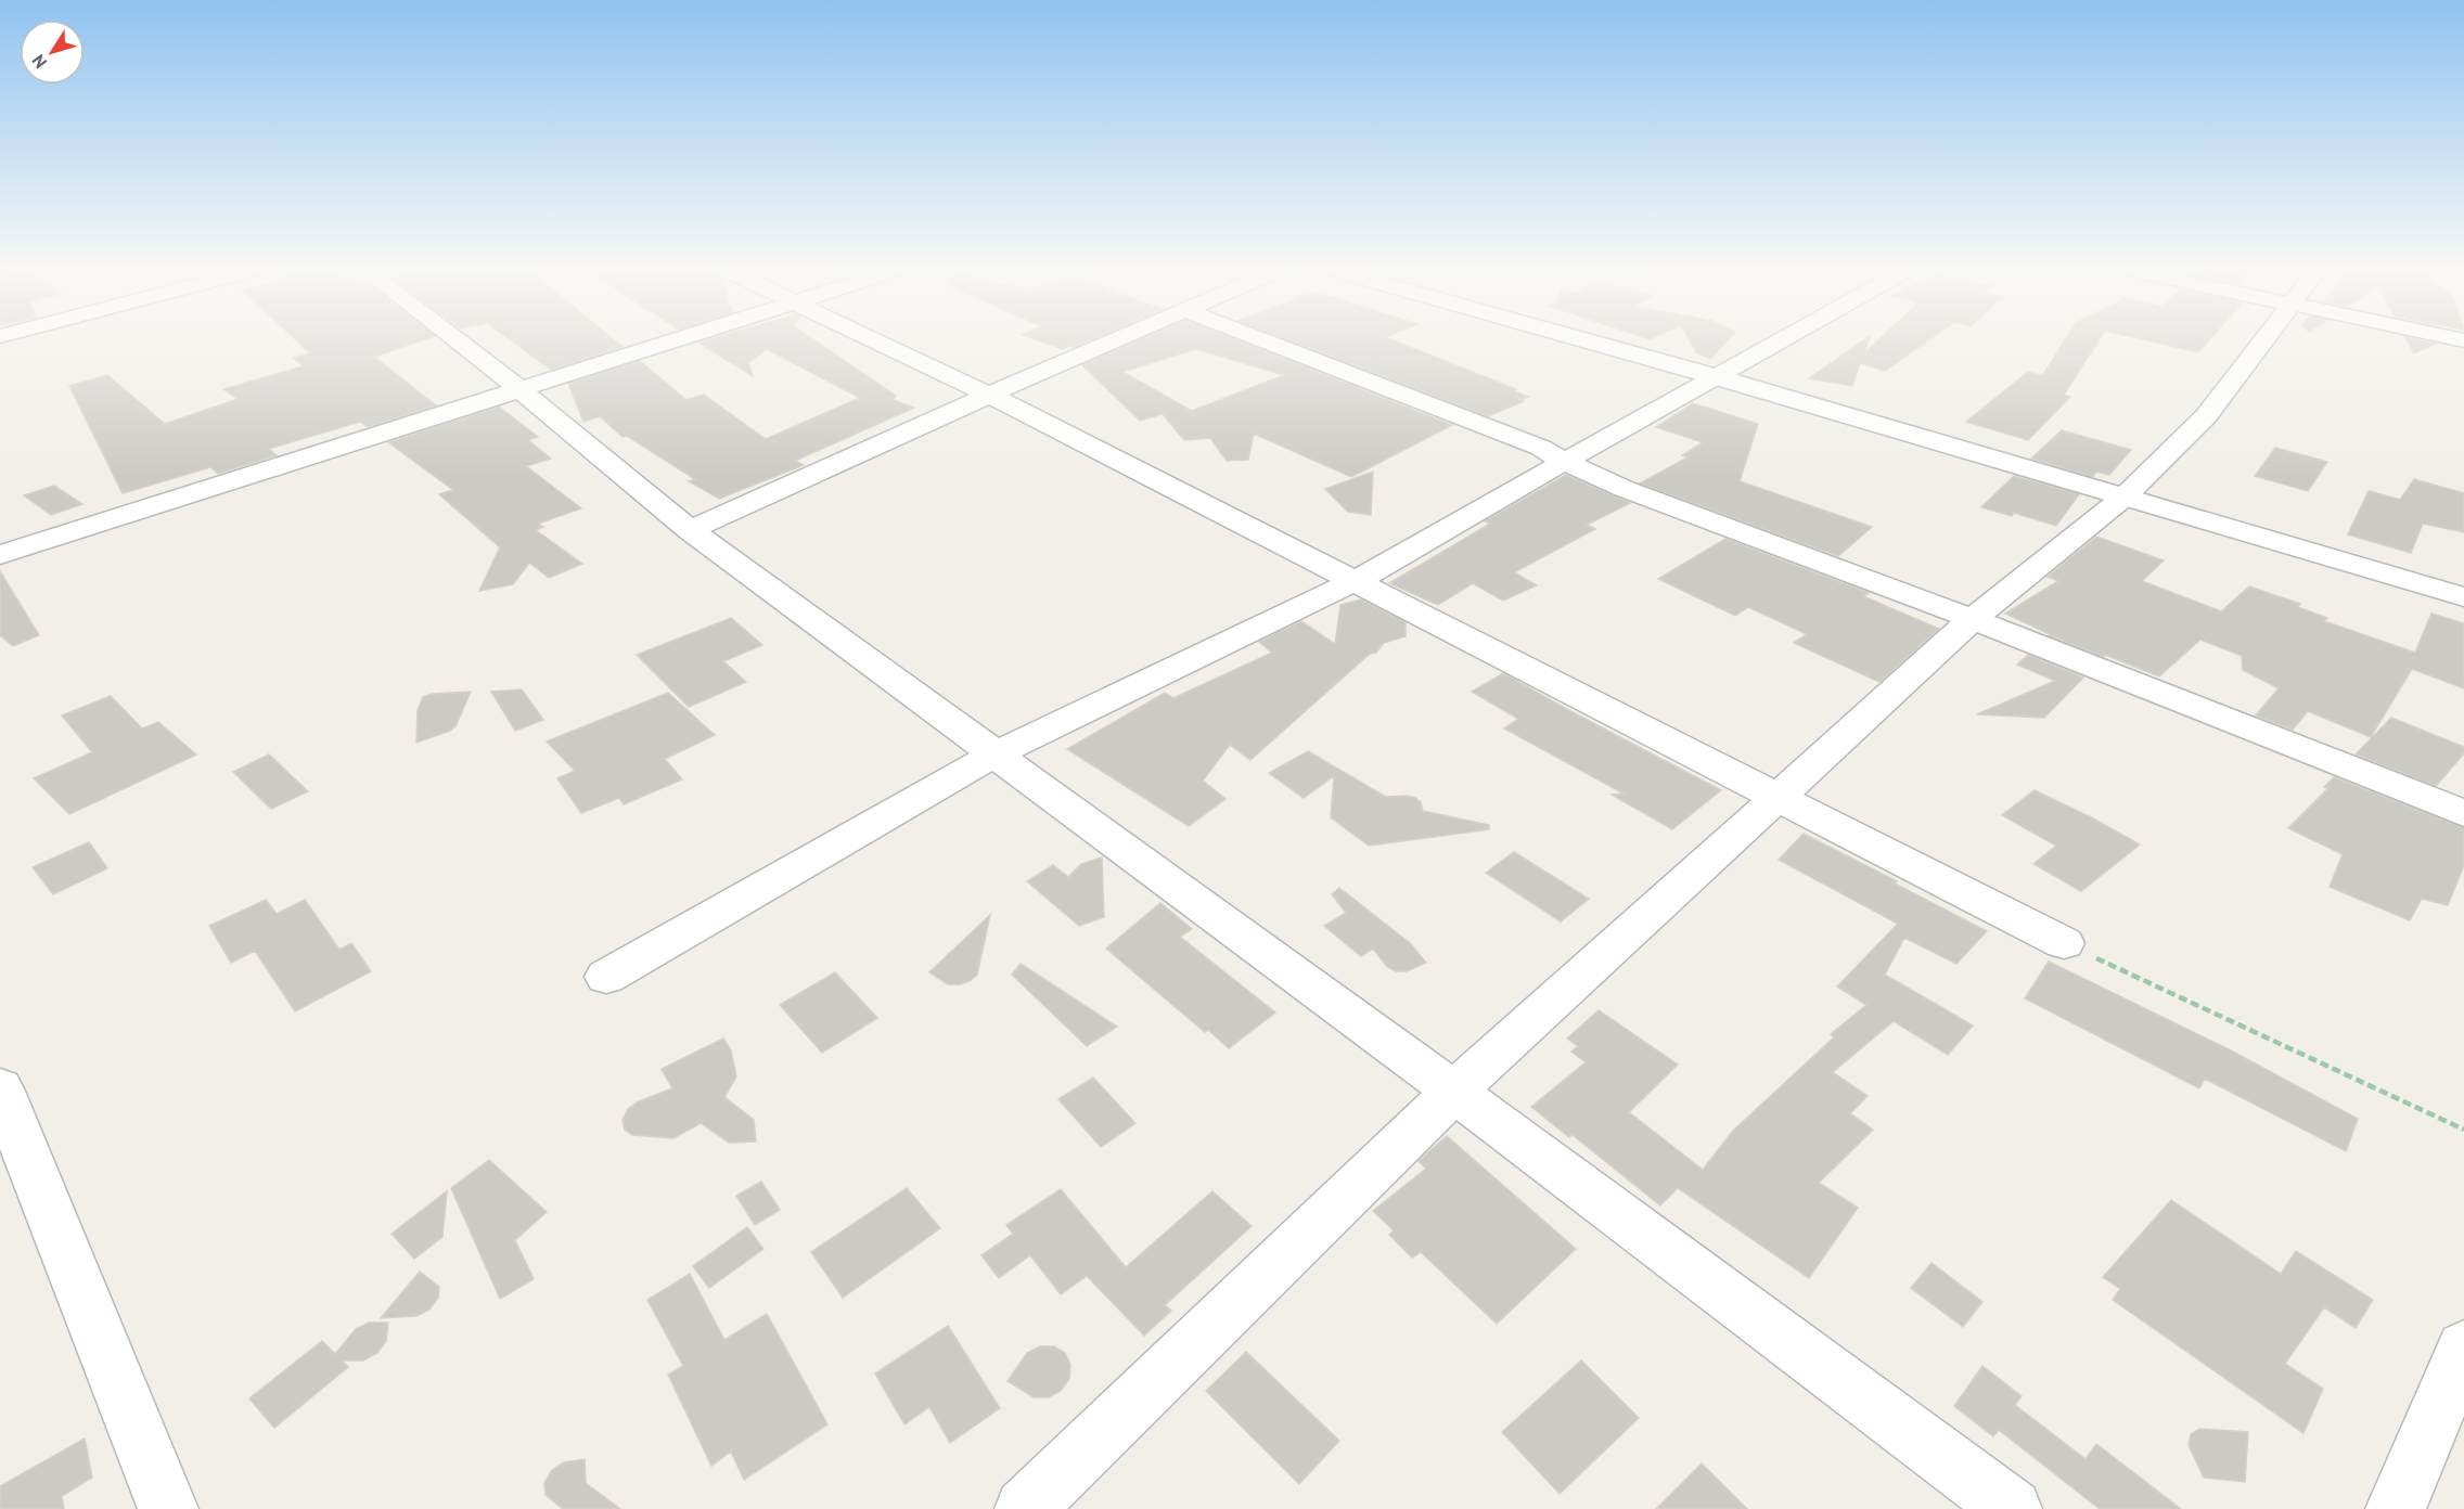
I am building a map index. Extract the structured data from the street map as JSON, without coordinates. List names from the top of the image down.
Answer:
{
  "north": "bottom left"
}
